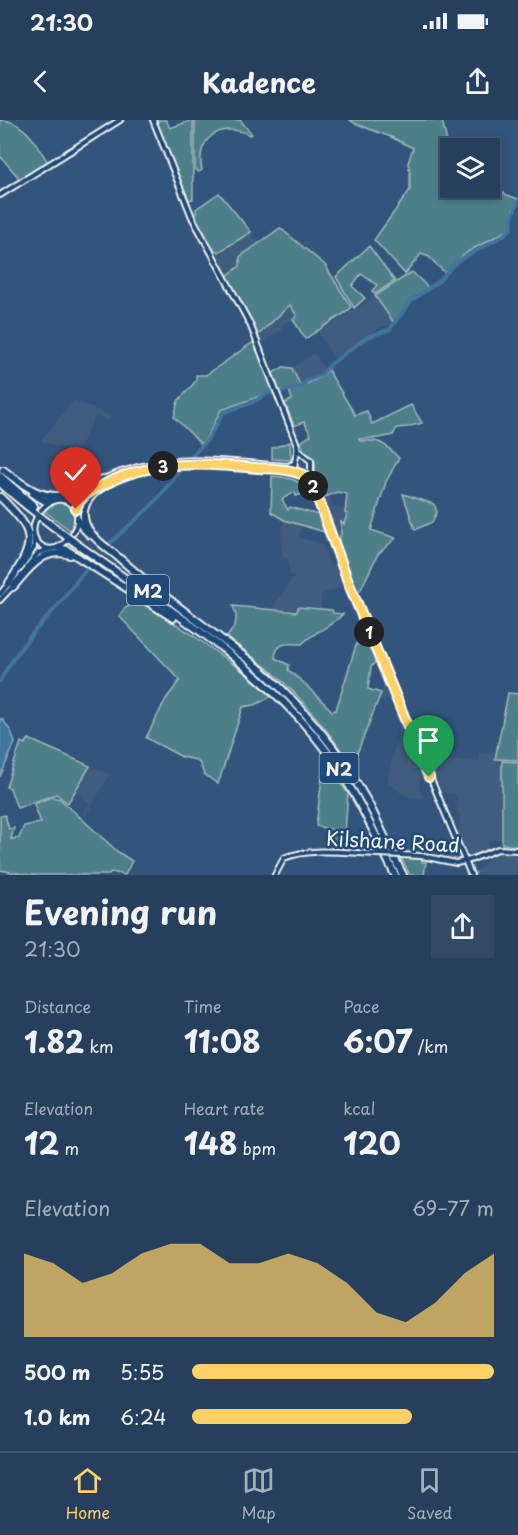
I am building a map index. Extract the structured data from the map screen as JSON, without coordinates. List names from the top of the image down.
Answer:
{
  "streets": {
    "highway": ["M2", "N2"],
    "main road": ["Kilshane Road"]
  },
  "crossings": [
    ["M2", "N2"]
  ],
  "page": {
    "status": "21:30",
    "header": "Kadence",
    "pins": ["3", "2", "1"],
    "heading": ["Evening run", "21:30"],
    "stats": [
      ["Distance", "1.82 km"],
      ["Time", "11:08"],
      ["Pace", "6:07 /km"],
      ["Elevation", "12 m"],
      ["Heart rate", "148 bpm"],
      ["kcal", "120"]
    ],
    "chart": ["Elevation", "69–77 m"],
    "list": [
      {
        "name": "500 m",
        "note": "5:55"
      },
      {
        "name": "1.0 km",
        "note": "6:24"
      }
    ],
    "tabs": ["Home", "Map", "Saved"]
  }
}
